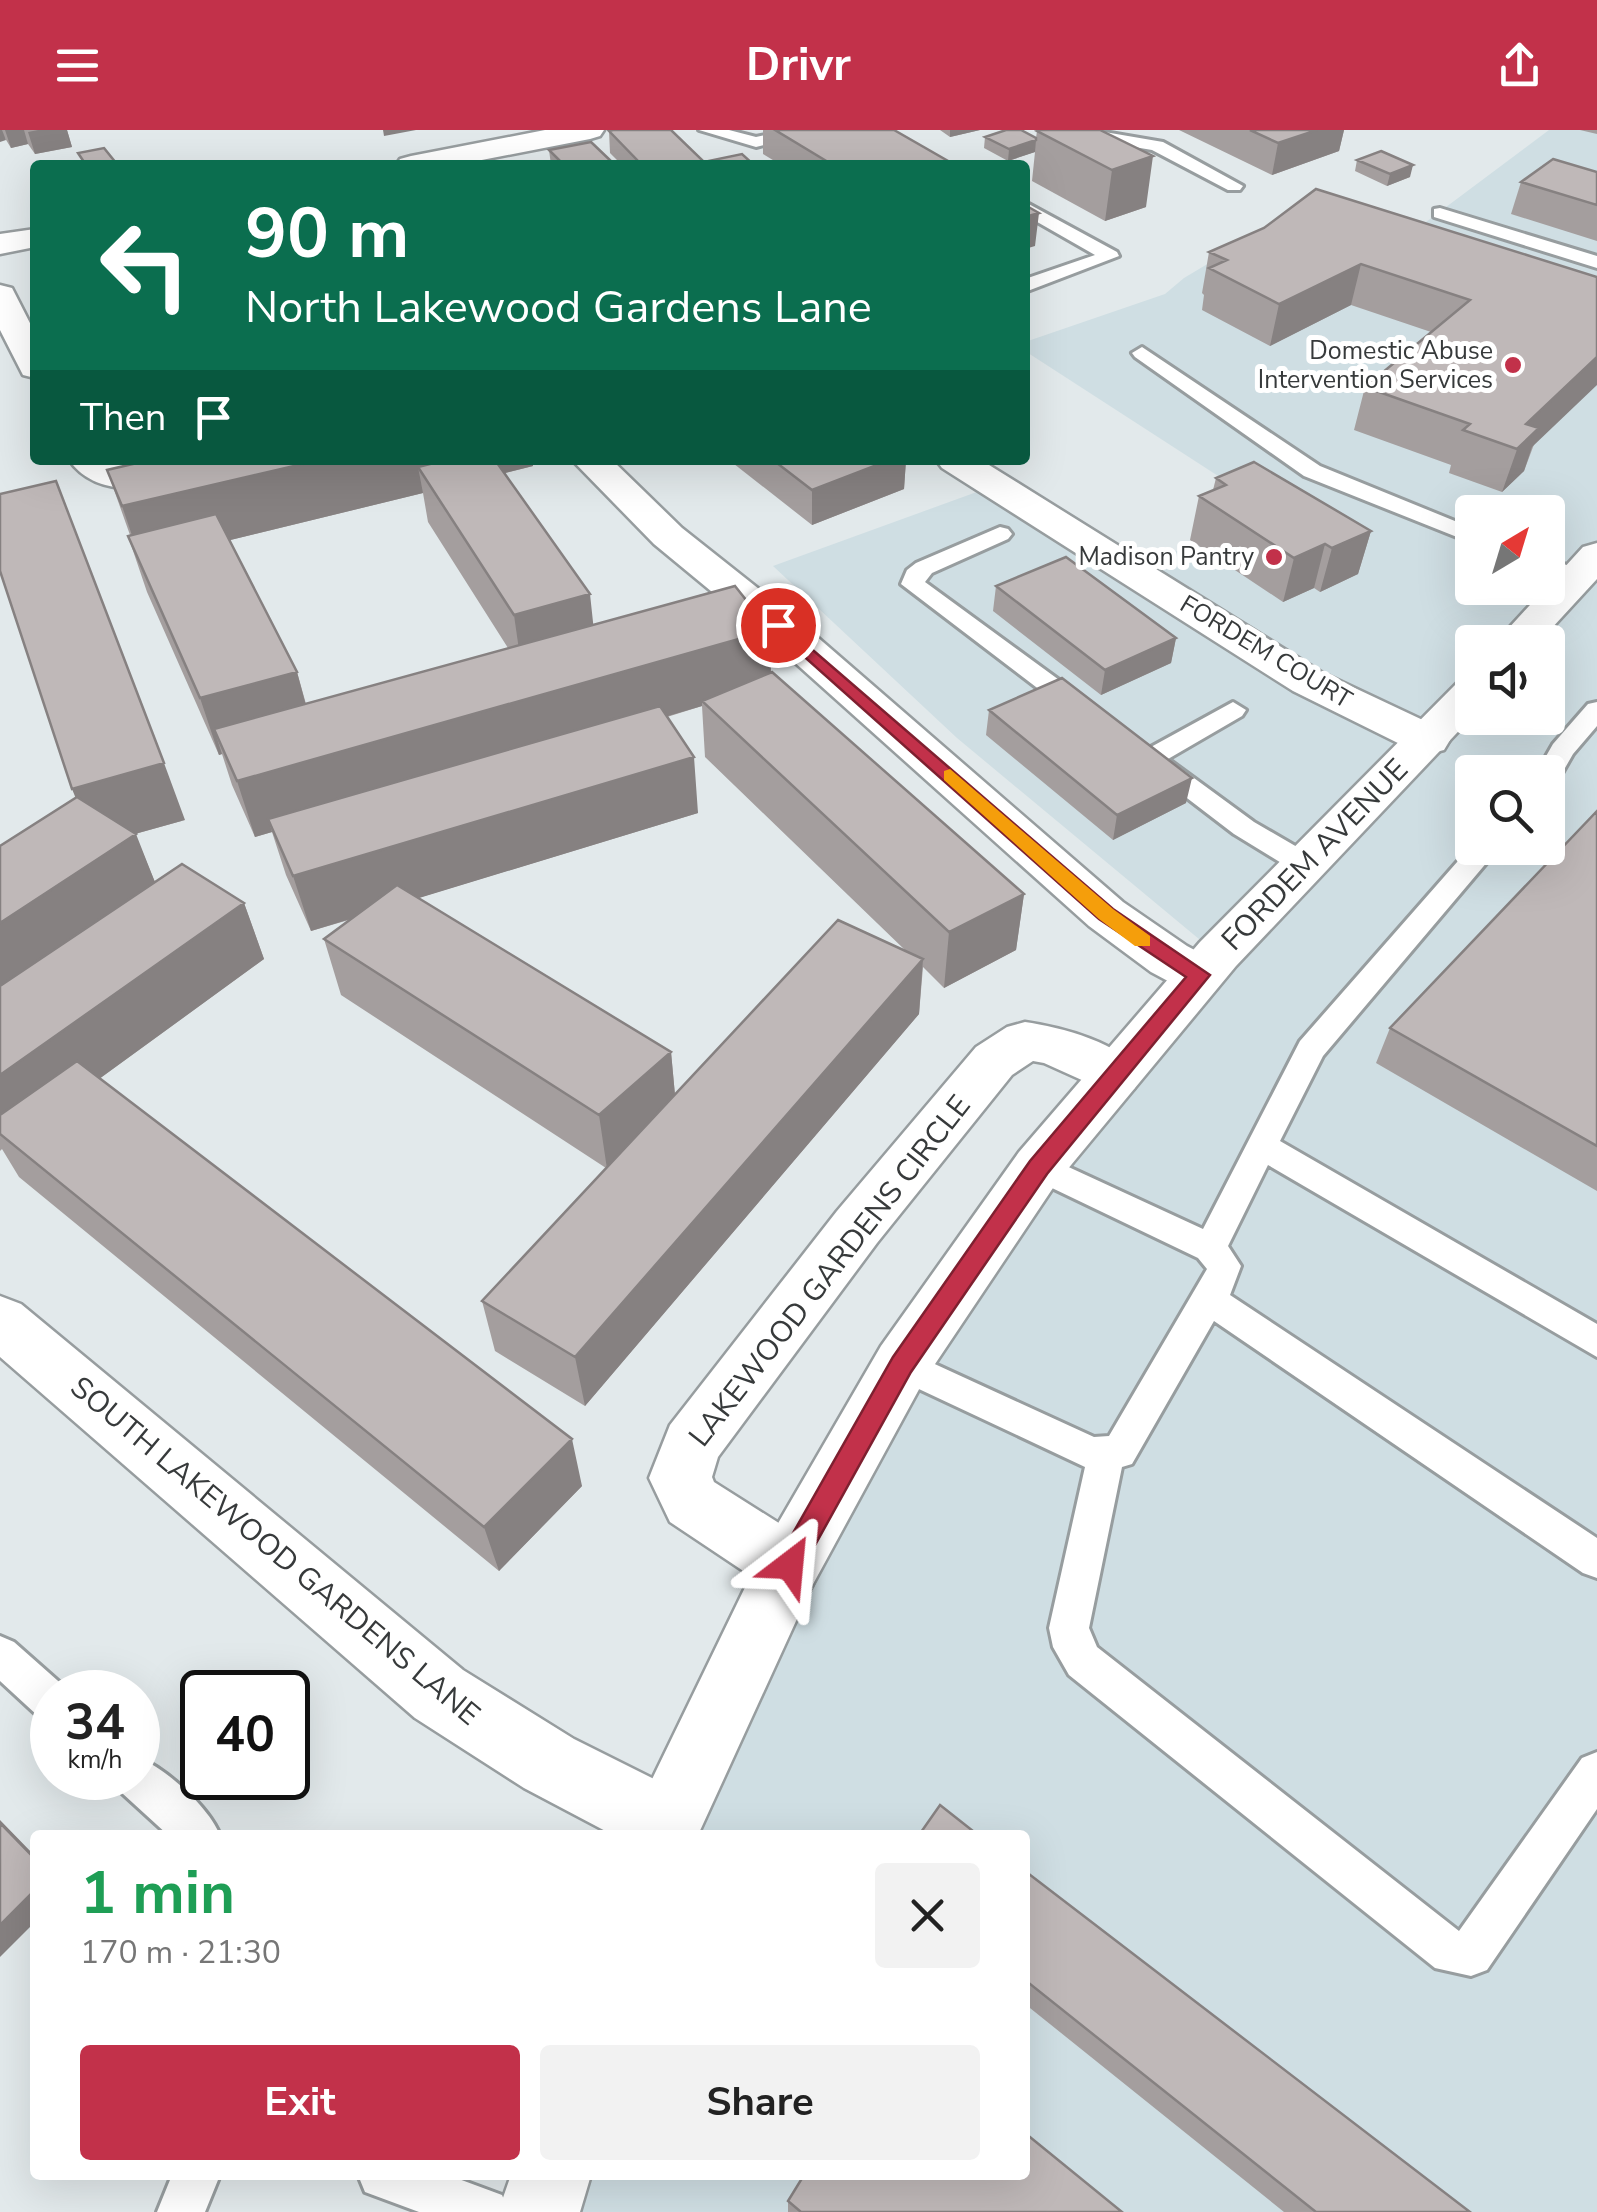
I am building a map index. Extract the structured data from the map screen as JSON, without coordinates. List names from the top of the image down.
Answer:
{
  "streets": {
    "street": [
      "FORDEM COURT",
      "FORDEM AVENUE",
      "LAKEWOOD GARDENS CIRCLE",
      "SOUTH LAKEWOOD GARDENS LANE"
    ]
  },
  "crossings": [
    ["FORDEM COURT", "FORDEM AVENUE"],
    ["FORDEM AVENUE", "LAKEWOOD GARDENS CIRCLE"],
    ["FORDEM AVENUE", "SOUTH LAKEWOOD GARDENS LANE"]
  ],
  "places": ["Domestic Abuse Intervention Services", "Madison Pantry"],
  "north": "top right",
  "page": {
    "header": "Drivr",
    "turn": ["90 m", "North Lakewood Gardens Lane"],
    "then": "Then",
    "speed": "34 km/h",
    "limit": "40",
    "heading": ["1 min", "170 m · 21:30"],
    "buttons": ["Exit", "Share"]
  }
}
